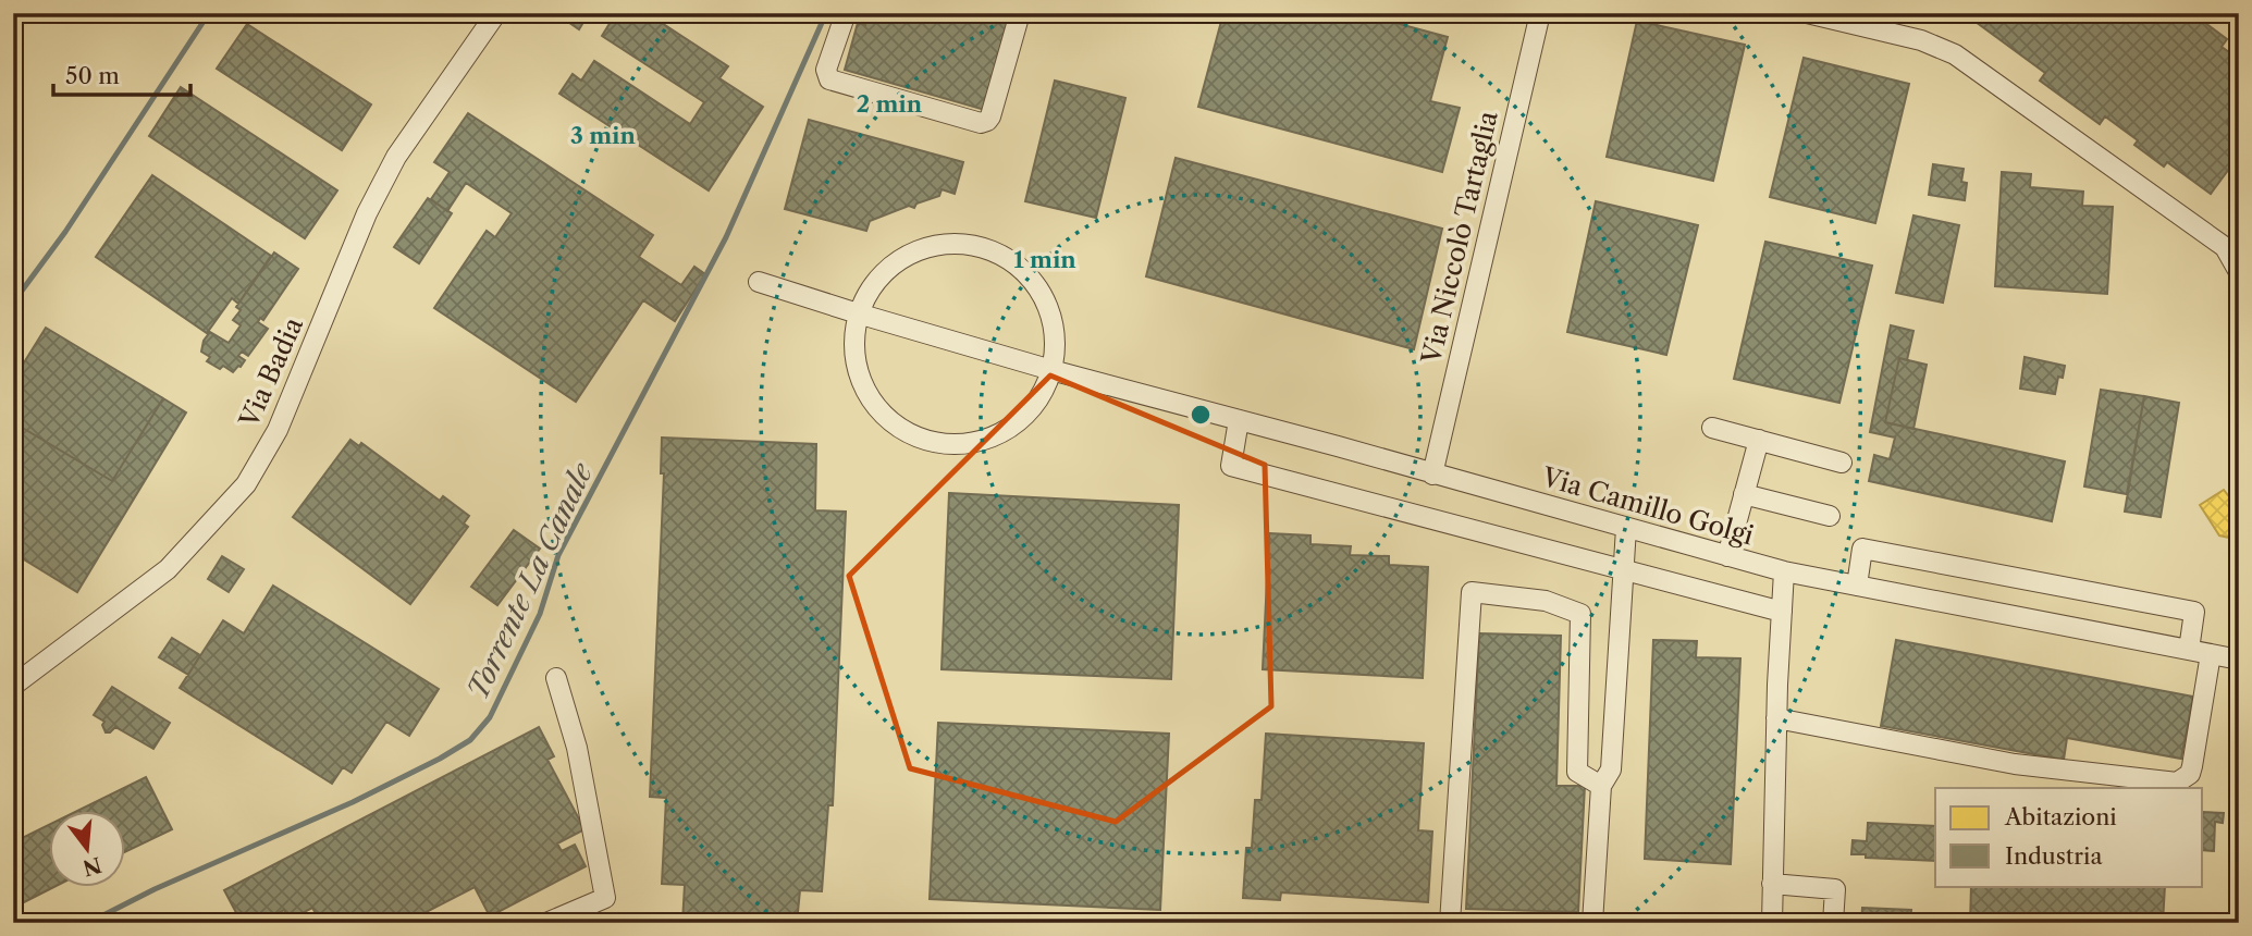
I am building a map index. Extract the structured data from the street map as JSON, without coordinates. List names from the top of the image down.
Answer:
{
  "streets": {
    "street": ["Via Niccolò Tartaglia", "Via Badia", "Via Camillo Golgi"]
  },
  "crossings": [
    ["Via Niccolò Tartaglia", "Via Camillo Golgi"]
  ],
  "water": ["Torrente La Canale"],
  "legend": ["Abitazioni", "Industria"],
  "scale_bar": "50 m",
  "north": "bottom",
  "rings": ["2 min", "3 min", "1 min"]
}
